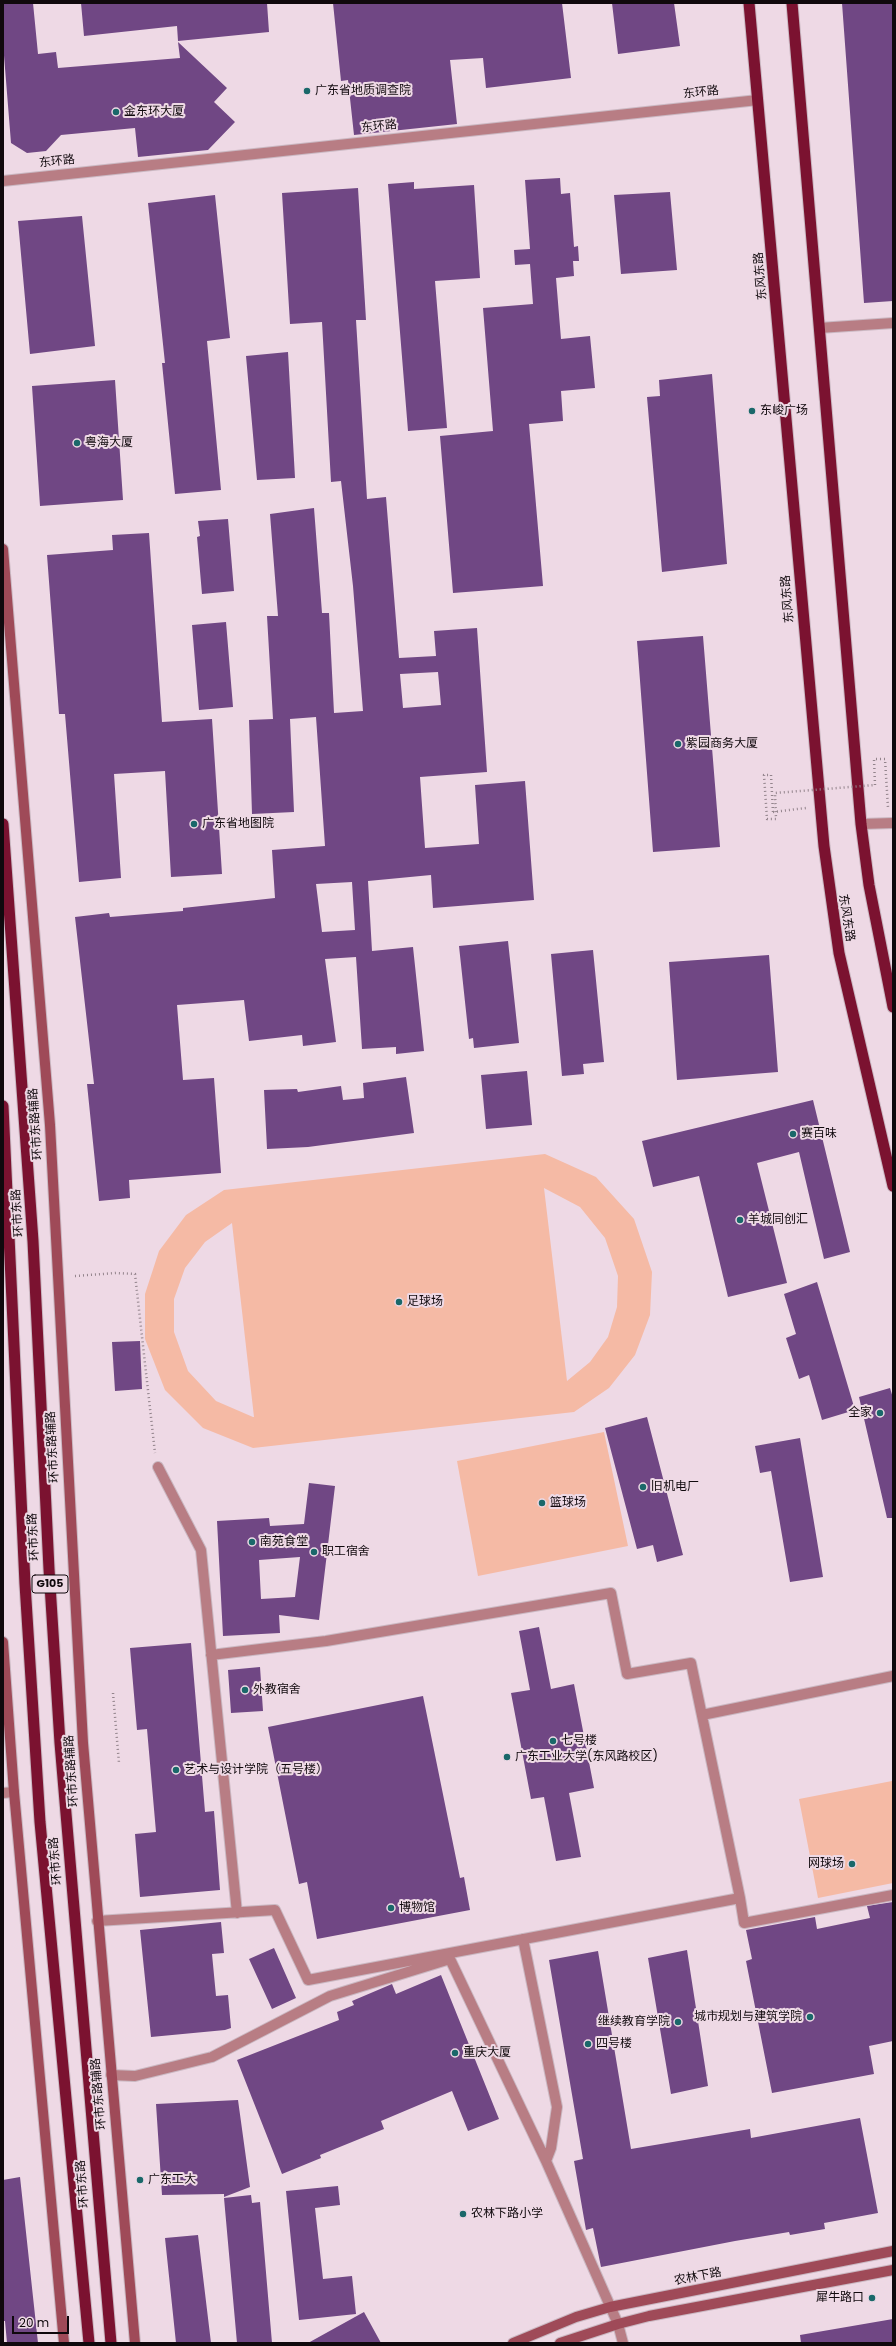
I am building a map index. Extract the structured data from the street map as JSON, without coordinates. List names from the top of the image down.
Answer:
{
  "streets": {
    "highway": ["东风东路", "环市东路", "G105"],
    "main road": ["环市东路辅路", "农林下路"],
    "street": ["东环路"]
  },
  "crossings": [
    ["东环路", "东风东路"]
  ],
  "places": [
    "广东省地质调查院",
    "金东环大厦",
    "东峻广场",
    "粤海大厦",
    "紫园商务大厦",
    "广东省地图院",
    "赛百味",
    "羊城同创汇",
    "足球场",
    "全家",
    "旧机电厂",
    "篮球场",
    "南苑食堂",
    "职工宿舍",
    "外教宿舍",
    "七号楼",
    "广东工业大学(东风路校区)",
    "艺术与设计学院（五号楼）",
    "网球场",
    "博物馆",
    "城市规划与建筑学院",
    "继续教育学院",
    "四号楼",
    "重庆大厦",
    "广东工大",
    "农林下路小学",
    "犀牛路口"
  ],
  "scale_bar": "20 m"
}
